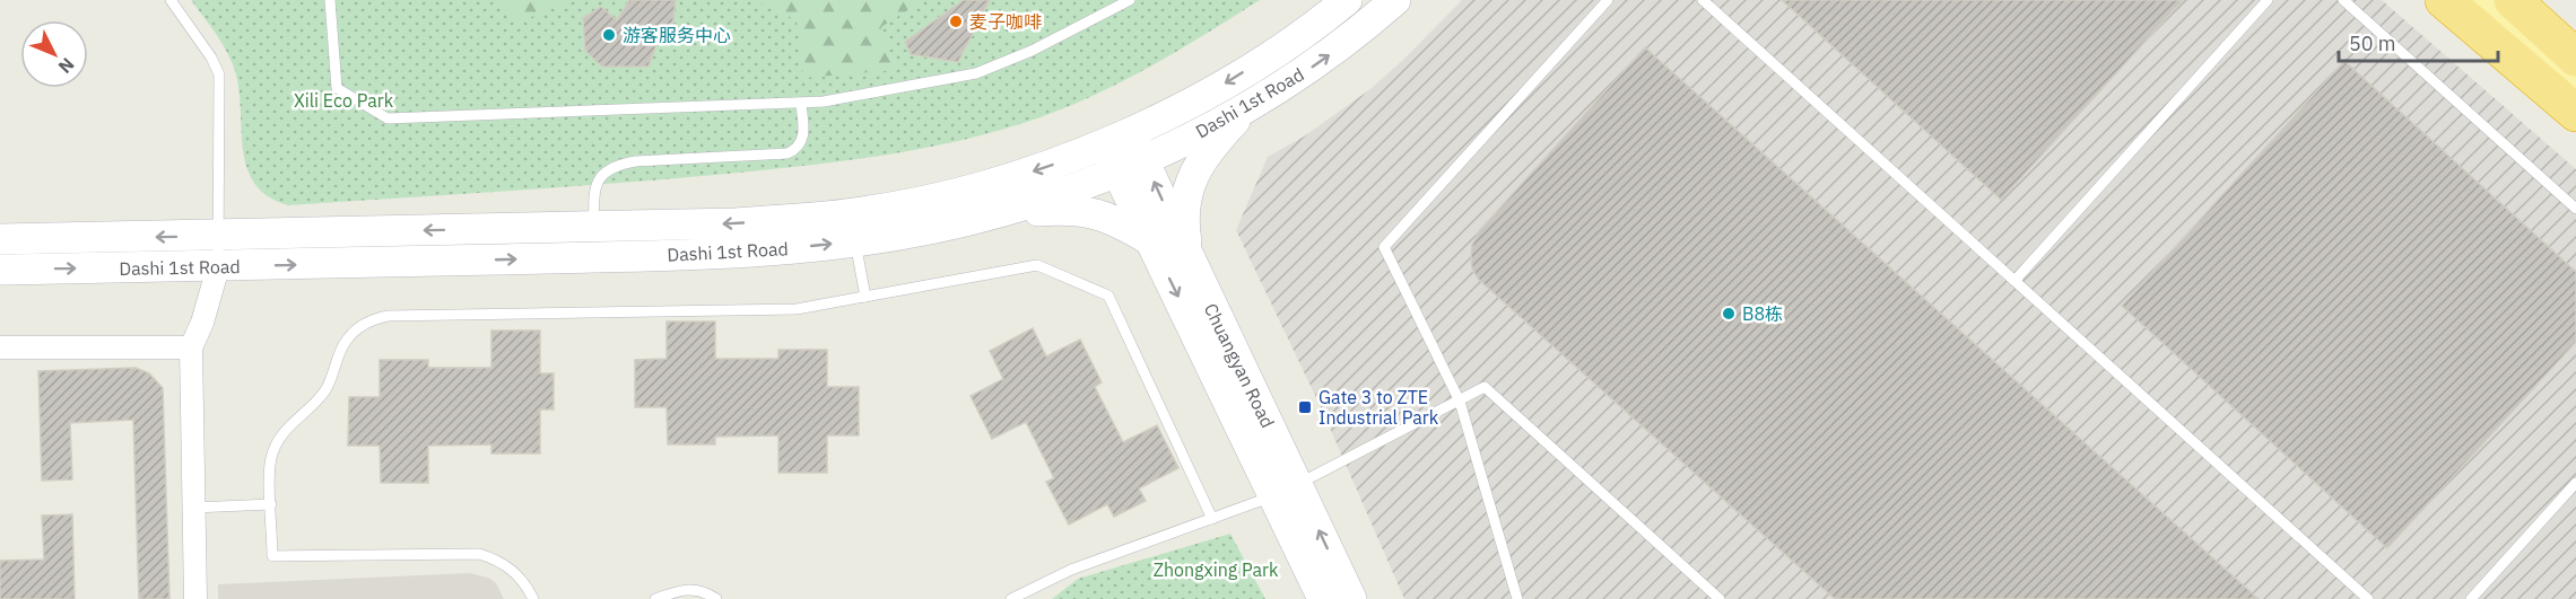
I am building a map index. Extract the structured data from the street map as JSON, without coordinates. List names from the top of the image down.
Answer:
{
  "streets": {
    "main road": ["Dashi 1st Road", "Chuangyan Road"]
  },
  "crossings": [
    ["Dashi 1st Road", "Chuangyan Road"]
  ],
  "parks": ["Xili Eco Park", "Zhongxing Park"],
  "places": {
    "other": ["麦子咖啡", "游客服务中心", "B8栋"],
    "transit": ["Gate 3 to ZTE Industrial Park"]
  },
  "scale_bar": "50 m",
  "north": "bottom right"
}
